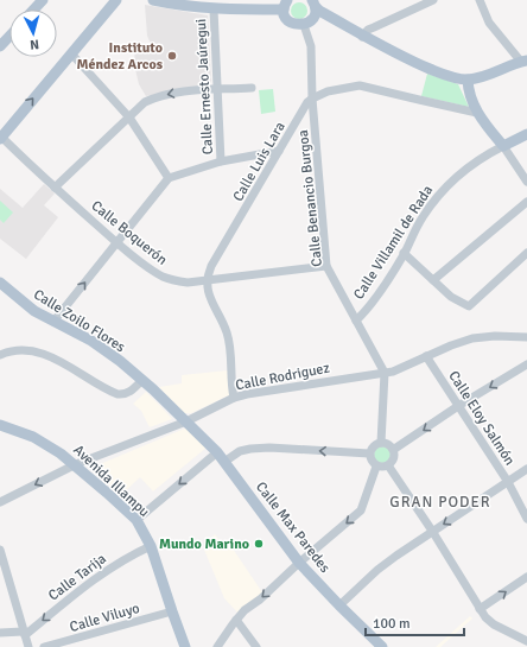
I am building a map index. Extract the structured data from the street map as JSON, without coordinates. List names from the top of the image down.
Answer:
{
  "streets": {
    "main road": [
      "Calle Villamil de Rada",
      "Calle Zoilo Flores",
      "Avenida Illampu",
      "Calle Max Paredes"
    ],
    "street": [
      "Calle Ernesto Jaúregui",
      "Calle Luis Lara",
      "Calle Benancio Burgoa",
      "Calle Boquerón",
      "Calle Rodriguez",
      "Calle Eloy Salmón",
      "Calle Tarija",
      "Calle Viluyo"
    ]
  },
  "crossings": [
    ["Calle Luis Lara", "Calle Benancio Burgoa"],
    ["Calle Luis Lara", "Calle Boquerón"],
    ["Calle Benancio Burgoa", "Calle Boquerón"],
    ["Calle Benancio Burgoa", "Calle Villamil de Rada"],
    ["Calle Benancio Burgoa", "Calle Rodriguez"],
    ["Calle Zoilo Flores", "Calle Rodriguez"],
    ["Calle Zoilo Flores", "Calle Max Paredes"],
    ["Calle Rodriguez", "Calle Eloy Salmón"],
    ["Calle Rodriguez", "Avenida Illampu"],
    ["Calle Rodriguez", "Calle Max Paredes"],
    ["Avenida Illampu", "Calle Tarija"],
    ["Avenida Illampu", "Calle Viluyo"]
  ],
  "one_way": ["Calle Tarija"],
  "districts": ["GRAN PODER"],
  "places": ["Instituto Méndez Arcos", "Mundo Marino"],
  "scale_bar": "100 m",
  "north": "bottom"
}
